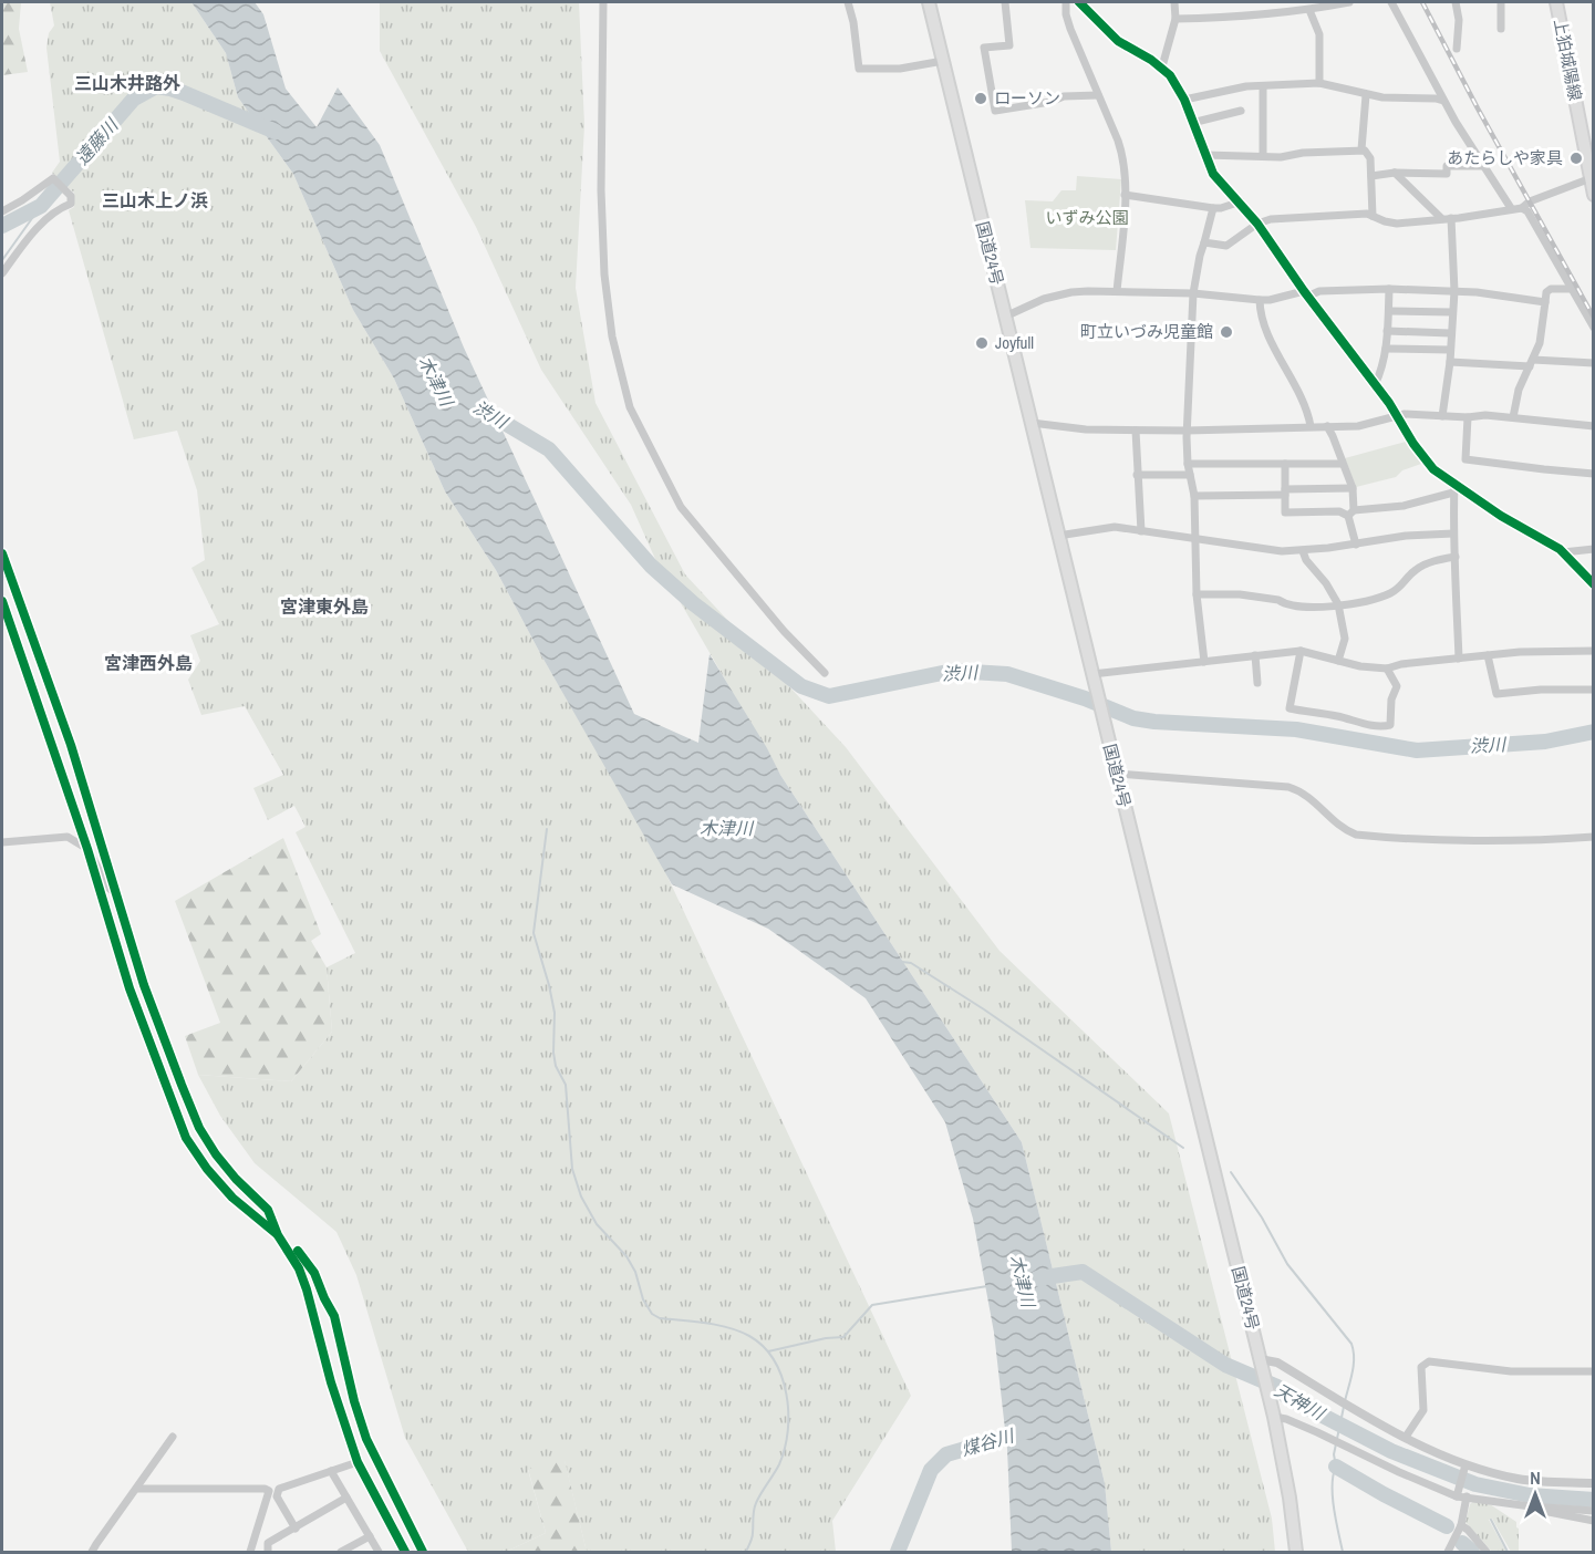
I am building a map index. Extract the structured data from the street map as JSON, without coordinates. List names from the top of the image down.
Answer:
{
  "streets": {
    "main road": ["上狛城陽線", "国道24号"]
  },
  "districts": [
    "三山木井路外",
    "三山木上ノ浜",
    "宮津東外島",
    "宮津西外島"
  ],
  "water": [
    "遠藤川",
    "木津川",
    "渋川",
    "天神川",
    "煤谷川"
  ],
  "parks": ["いずみ公園"],
  "places": [
    "ローソン",
    "あたらしや家具",
    "町立いづみ児童館",
    "Joyfull"
  ],
  "north": "top"
}
